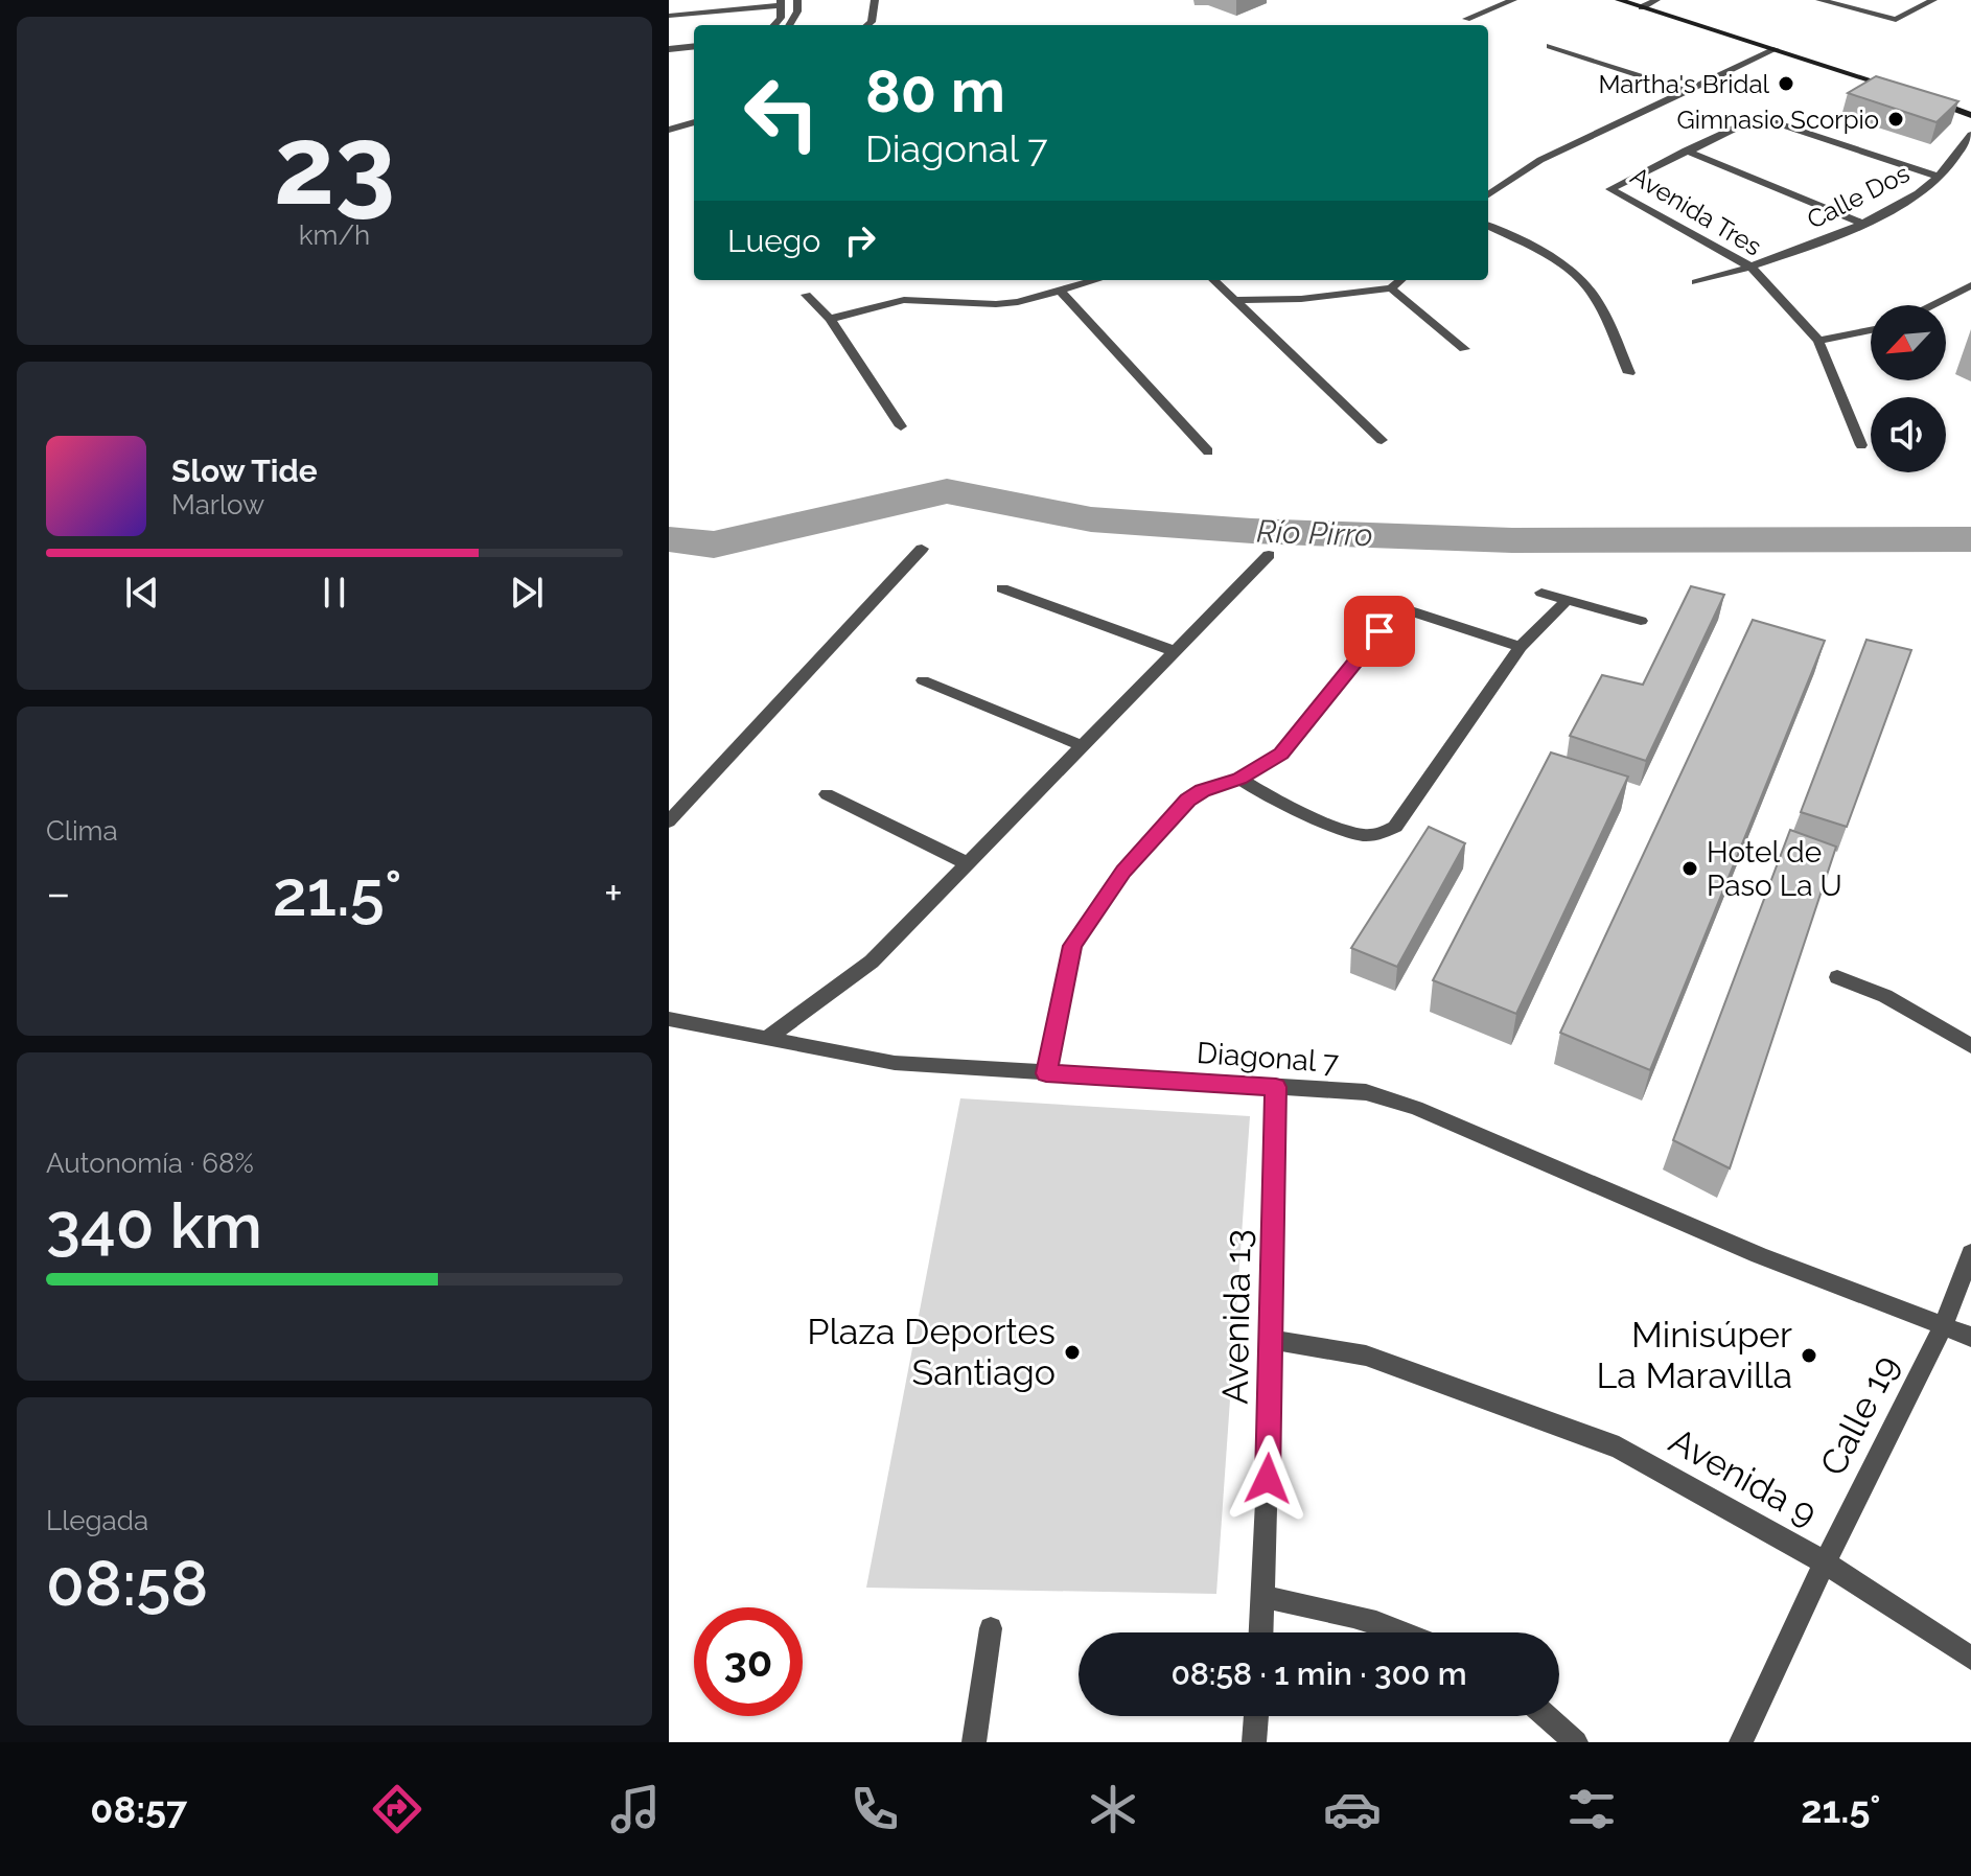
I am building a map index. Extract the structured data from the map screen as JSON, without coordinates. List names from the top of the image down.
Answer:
{
  "streets": {
    "street": [
      "Calle Dos",
      "Avenida Tres",
      "Diagonal 7",
      "Avenida 13",
      "Calle 19",
      "Avenida 9"
    ]
  },
  "crossings": [
    ["Calle Dos", "Avenida Tres"],
    ["Diagonal 7", "Avenida 13"],
    ["Diagonal 7", "Calle 19"],
    ["Avenida 13", "Avenida 9"],
    ["Calle 19", "Avenida 9"]
  ],
  "water": ["Río Pirro"],
  "places": [
    "Martha's Bridal",
    "Gimnasio Scorpio",
    "Hotel de Paso La U",
    "Plaza Deportes Santiago",
    "Minisúper La Maravilla"
  ],
  "north": "bottom left",
  "page": {
    "tile": [
      ["23", "km/h"],
      "Clima",
      ["Autonomía · 68%", "340 km"],
      ["Llegada", "08:58"]
    ],
    "turn": ["80 m", "Diagonal 7"],
    "then": "Luego",
    "song": ["Slow Tide", "Marlow"],
    "heat": ["−", "21.5°", "+"],
    "limit": "30",
    "trip": "08:58 · 1 min · 300 m",
    "tabs": ["08:57", "21.5°"]
  }
}
